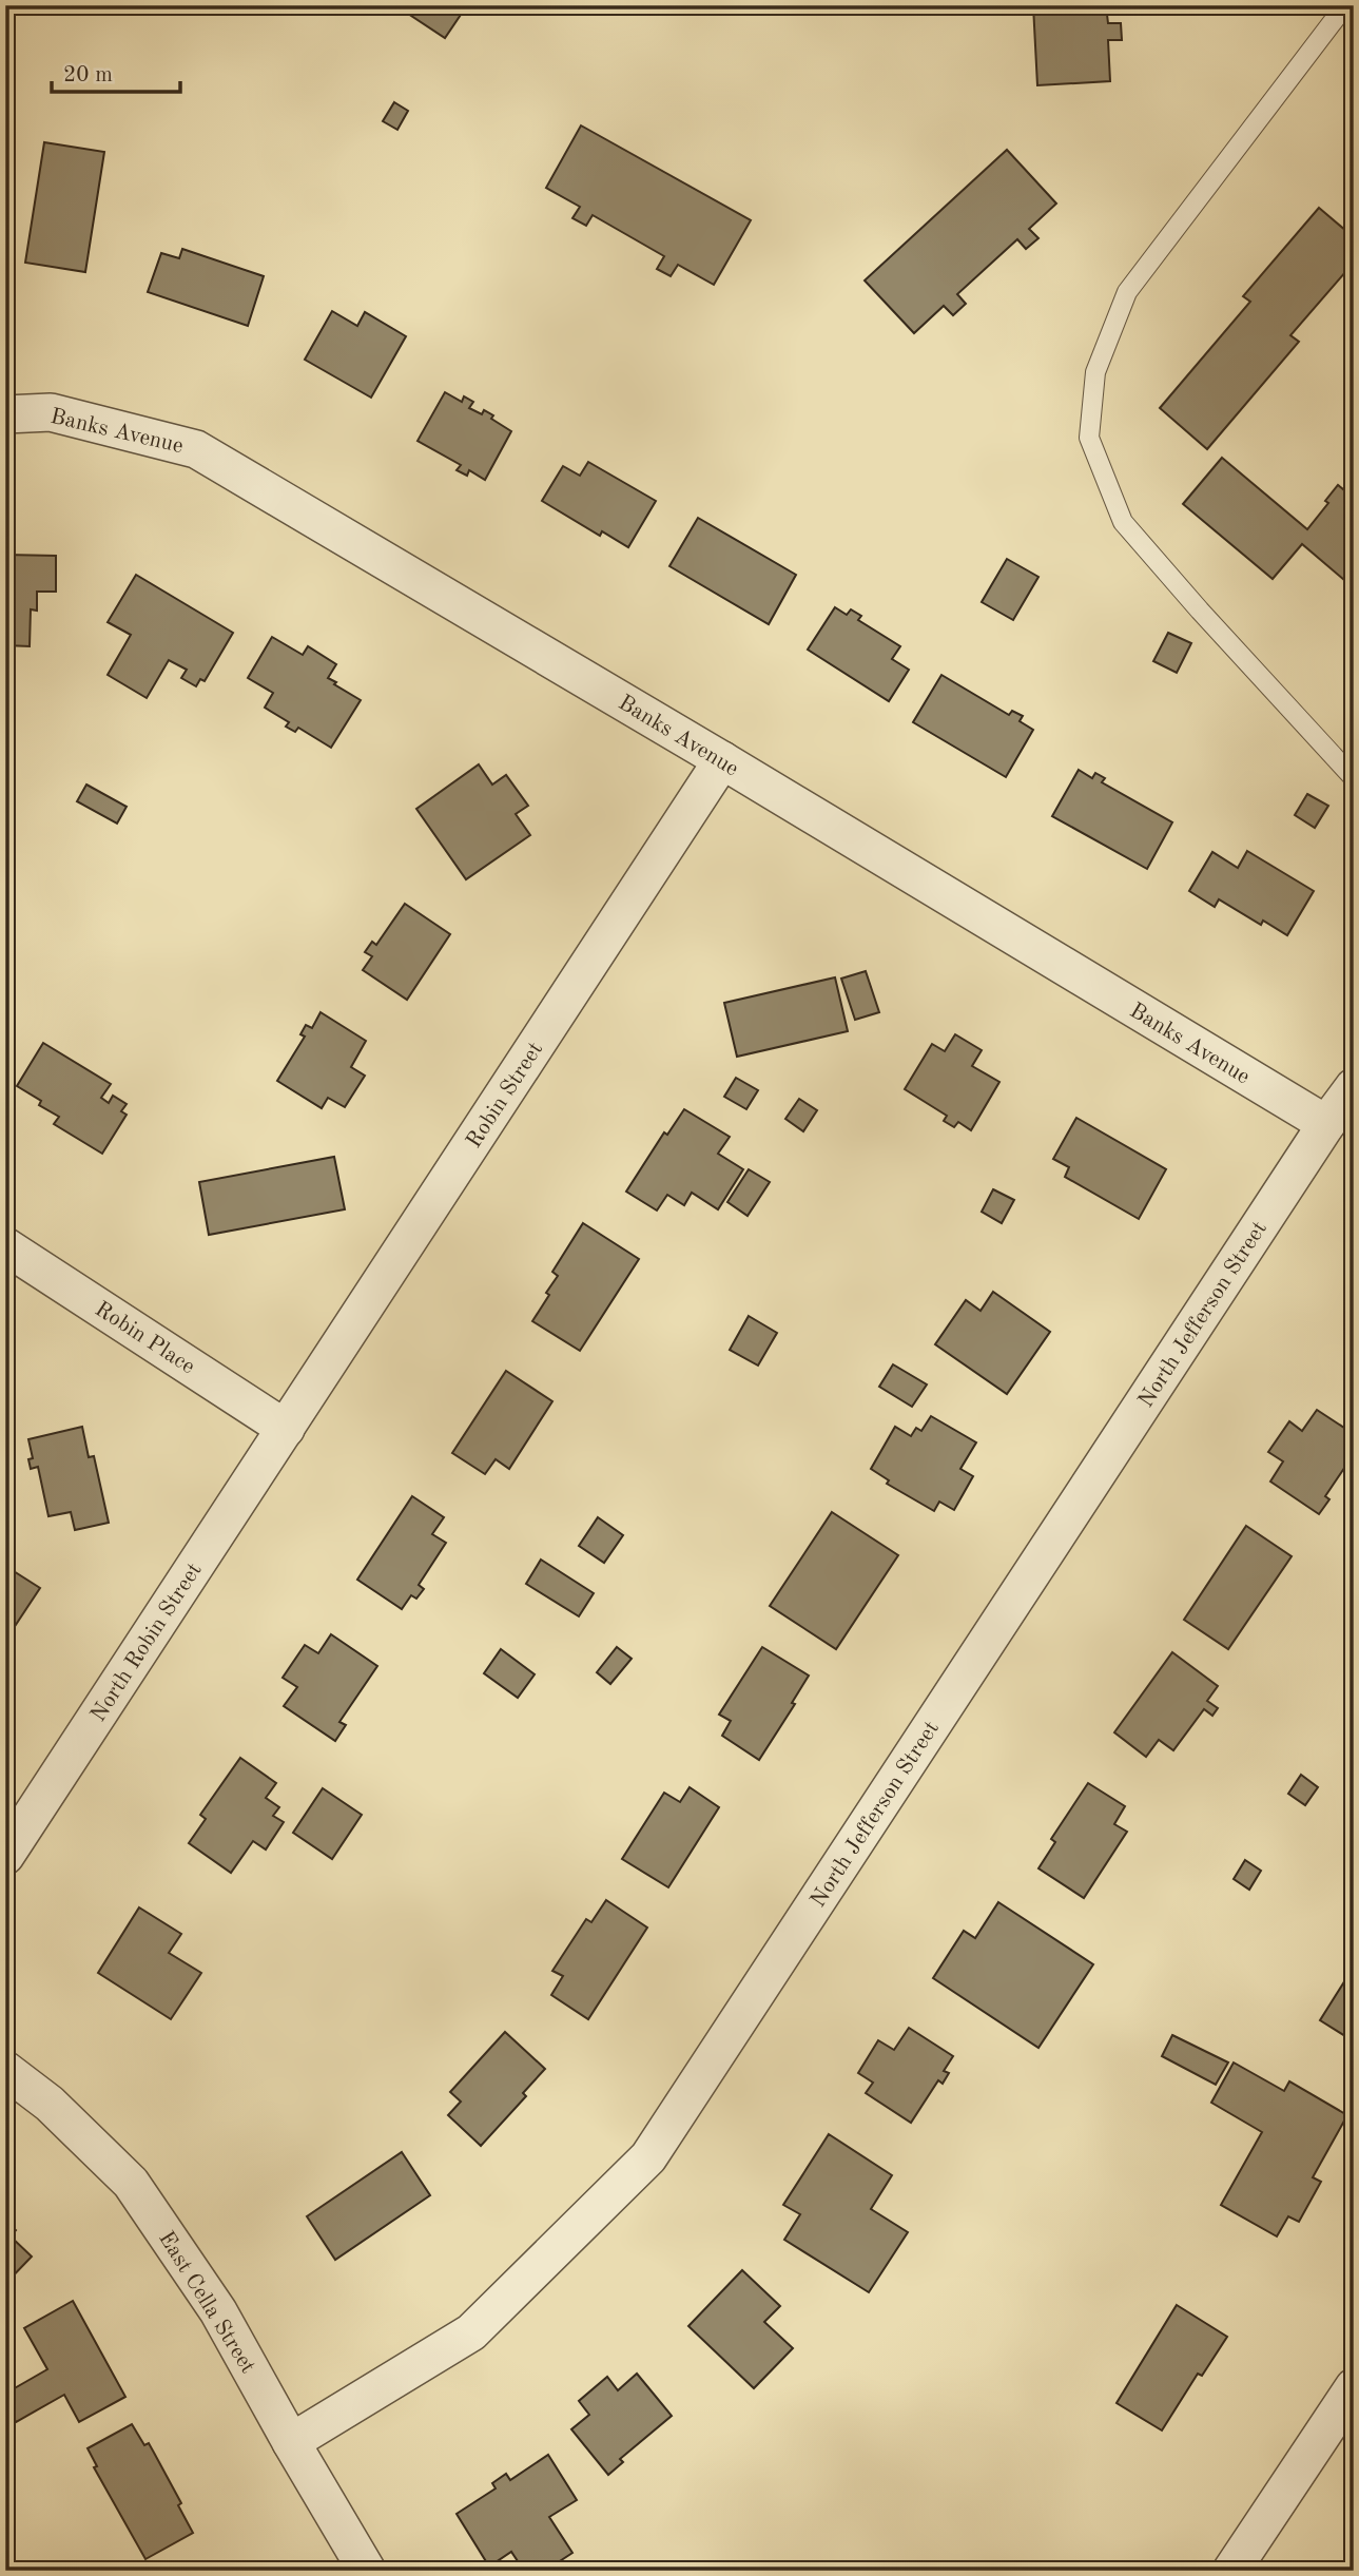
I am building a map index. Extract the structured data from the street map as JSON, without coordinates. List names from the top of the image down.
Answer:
{
  "streets": {
    "street": [
      "Banks Avenue",
      "Robin Street",
      "North Jefferson Street",
      "Robin Place",
      "North Robin Street",
      "East Cella Street"
    ]
  },
  "crossings": [
    ["Banks Avenue", "Robin Street"],
    ["Banks Avenue", "North Jefferson Street"],
    ["Robin Street", "Robin Place"],
    ["Robin Street", "North Robin Street"],
    ["North Jefferson Street", "East Cella Street"],
    ["Robin Place", "North Robin Street"]
  ],
  "scale_bar": "20 m"
}
